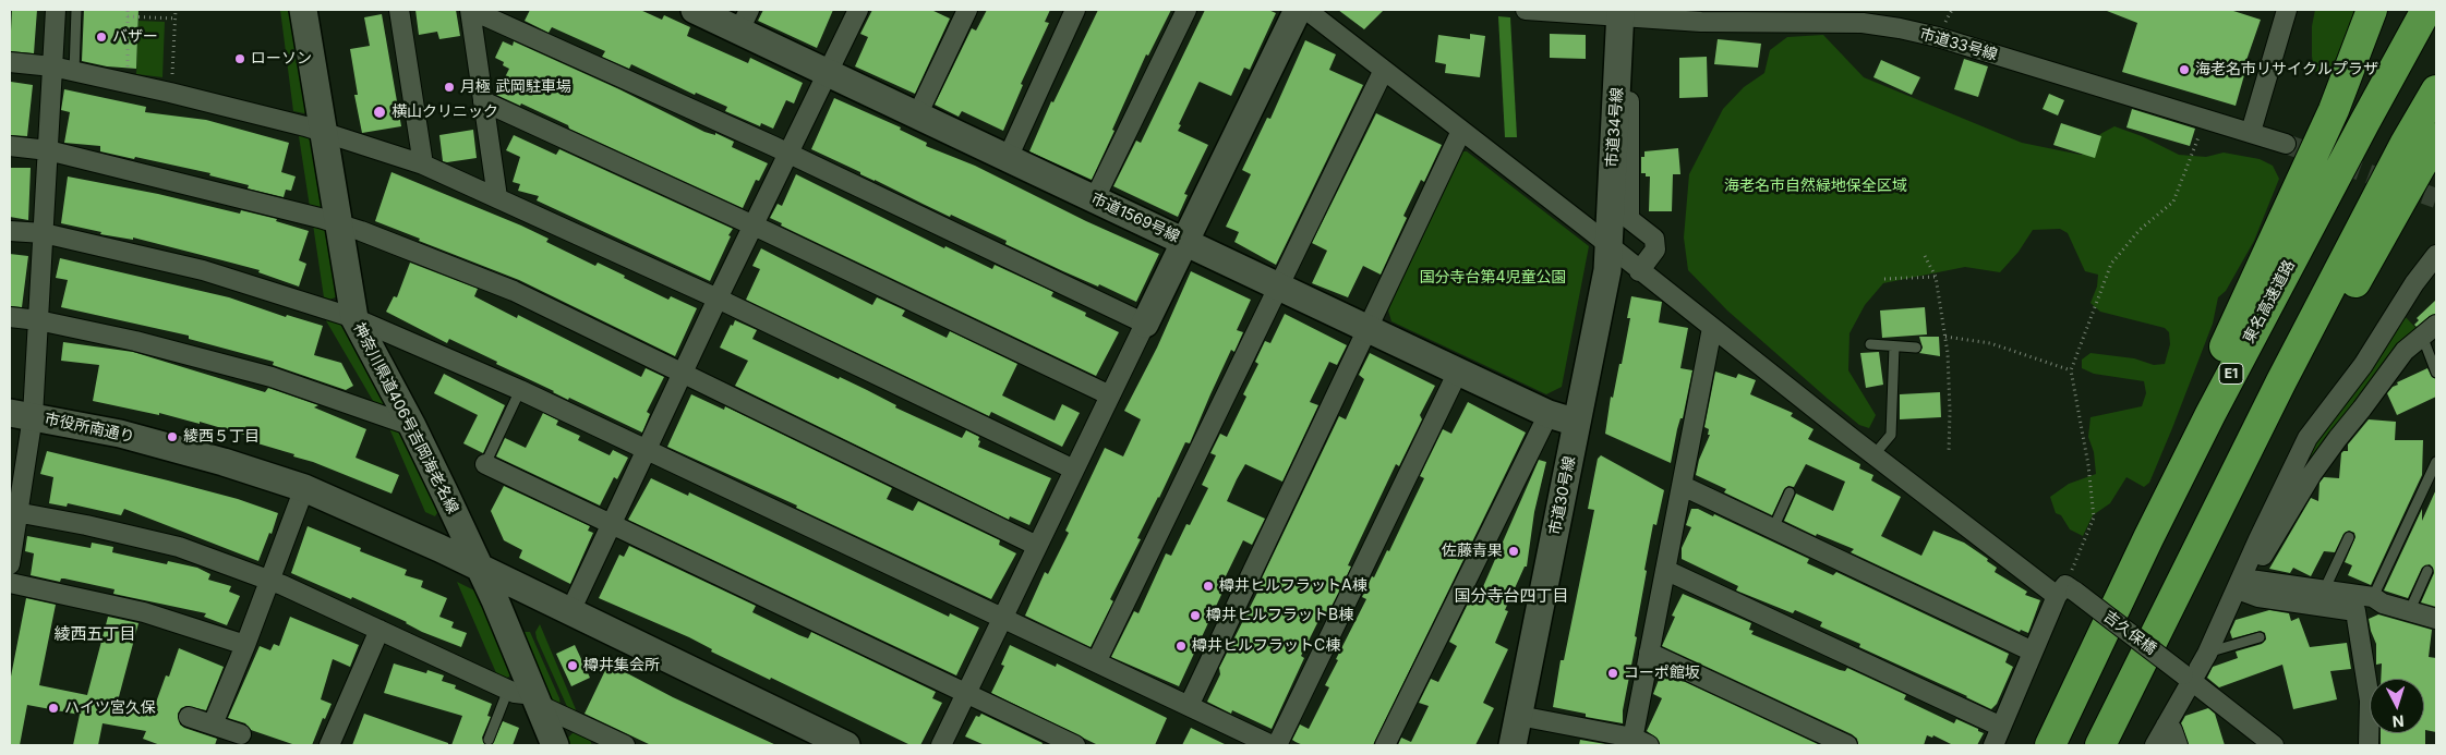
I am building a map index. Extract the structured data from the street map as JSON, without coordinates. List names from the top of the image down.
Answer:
{
  "streets": {
    "highway": ["東名高速道路", "E1"],
    "street": [
      "市道33号線",
      "市道34号線",
      "市道1569号線",
      "神奈川県道406号吉岡海老名線",
      "市役所南通り",
      "市道30号線",
      "吉久保橋"
    ]
  },
  "crossings": [
    ["市道33号線", "市道34号線"],
    ["市道34号線", "市道30号線"],
    ["市道34号線", "吉久保橋"],
    ["市道1569号線", "市道30号線"],
    ["神奈川県道406号吉岡海老名線", "市役所南通り"],
    ["市道30号線", "吉久保橋"]
  ],
  "districts": ["国分寺台四丁目", "綾西五丁目"],
  "parks": ["海老名市自然緑地保全区域", "国分寺台第4児童公園"],
  "places": [
    "バザー",
    "ローソン",
    "海老名市リサイクルプラザ",
    "月極 武岡駐車場",
    "横山クリニック",
    "綾西５丁目",
    "佐藤青果",
    "樽井ヒルフラットA棟",
    "樽井ヒルフラットB棟",
    "樽井ヒルフラットC棟",
    "樽井集会所",
    "コーポ館坂",
    "ハイツ宮久保"
  ],
  "north": "bottom"
}
